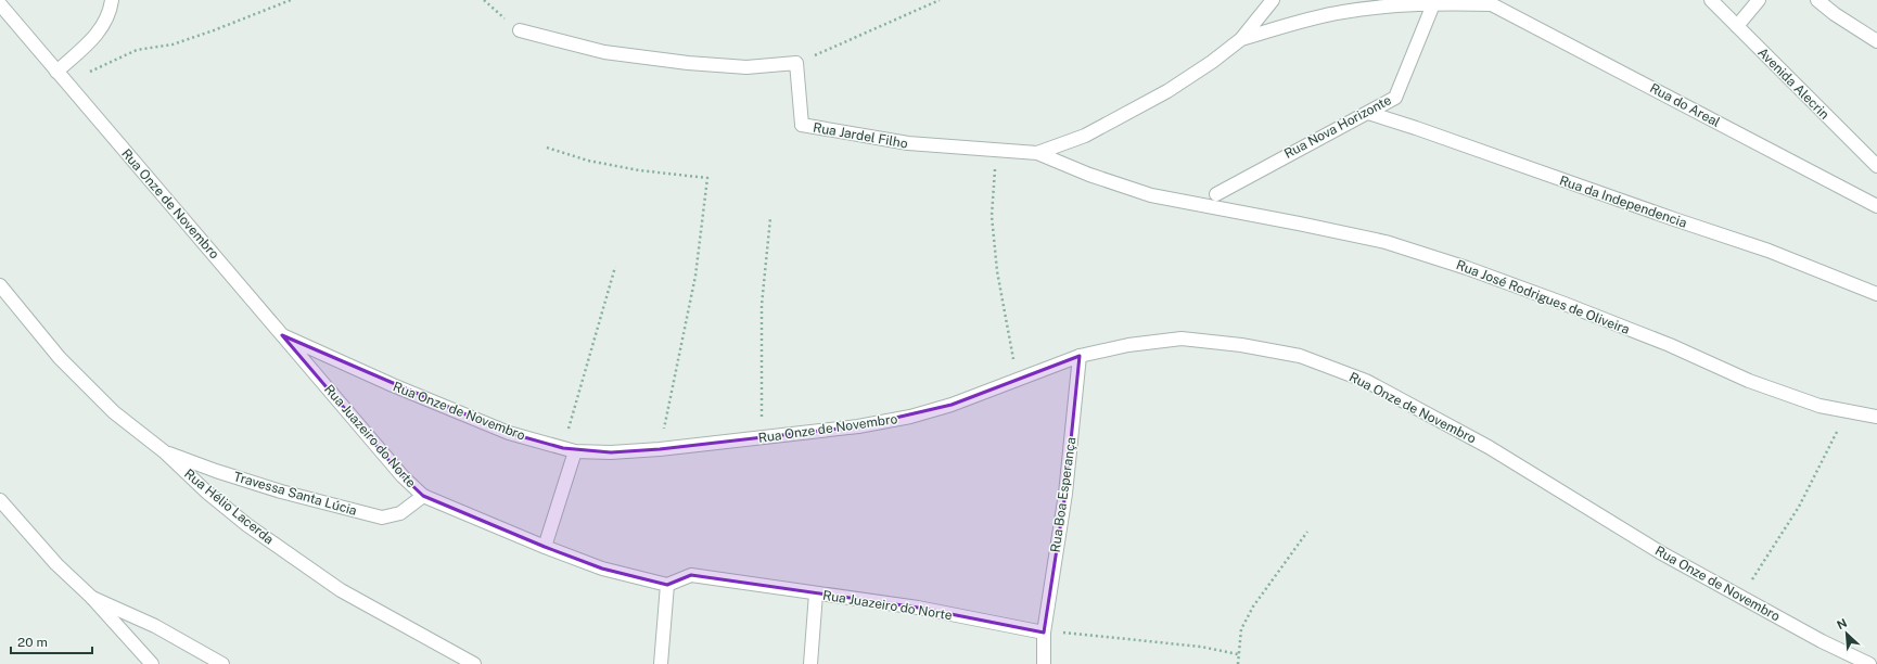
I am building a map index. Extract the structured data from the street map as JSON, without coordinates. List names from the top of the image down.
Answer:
{
  "streets": {
    "street": [
      "Avenida Alecrin",
      "Rua do Areal",
      "Rua Nova Horizonte",
      "Rua Jardel Filho",
      "Rua da Independencia",
      "Rua Onze de Novembro",
      "Rua José Rodrigues de Oliveira",
      "Rua Juazeiro do Norte",
      "Travessa Santa Lúcia",
      "Rua Boa Esperança",
      "Rua Hélio Lacerda"
    ]
  },
  "crossings": [
    ["Rua Nova Horizonte", "Rua da Independencia"],
    ["Rua Jardel Filho", "Rua José Rodrigues de Oliveira"],
    ["Rua Onze de Novembro", "Rua Juazeiro do Norte"],
    ["Rua Onze de Novembro", "Rua Boa Esperança"],
    ["Rua Juazeiro do Norte", "Travessa Santa Lúcia"],
    ["Rua Juazeiro do Norte", "Rua Boa Esperança"],
    ["Travessa Santa Lúcia", "Rua Hélio Lacerda"]
  ],
  "scale_bar": "20 m",
  "north": "top left"
}
